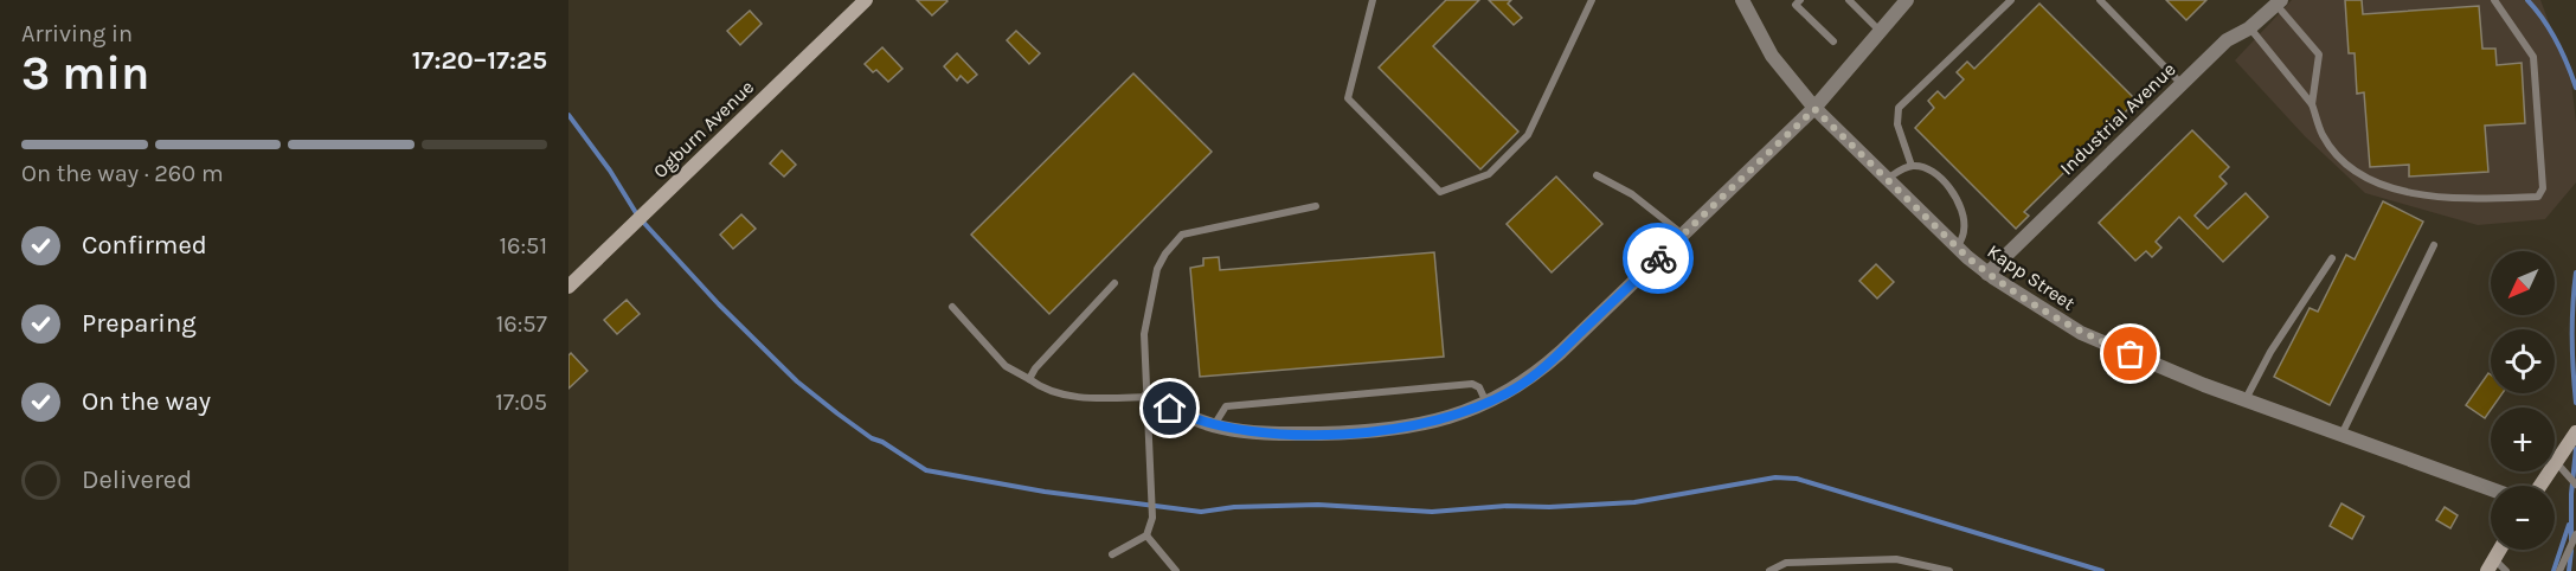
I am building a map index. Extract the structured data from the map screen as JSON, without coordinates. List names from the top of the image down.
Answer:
{
  "streets": {
    "street": ["Industrial Avenue", "Ogburn Avenue", "Kapp Street"]
  },
  "crossings": [
    ["Industrial Avenue", "Kapp Street"]
  ],
  "north": "bottom left",
  "page": {
    "heading": ["3 min", "Arriving in", "17:20–17:25"],
    "bar": "On the way · 260 m",
    "list": [
      ["Confirmed", "16:51"],
      ["Preparing", "16:57"],
      ["On the way", "17:05"],
      "Delivered"
    ],
    "map_buttons": ["+", "−"]
  }
}
